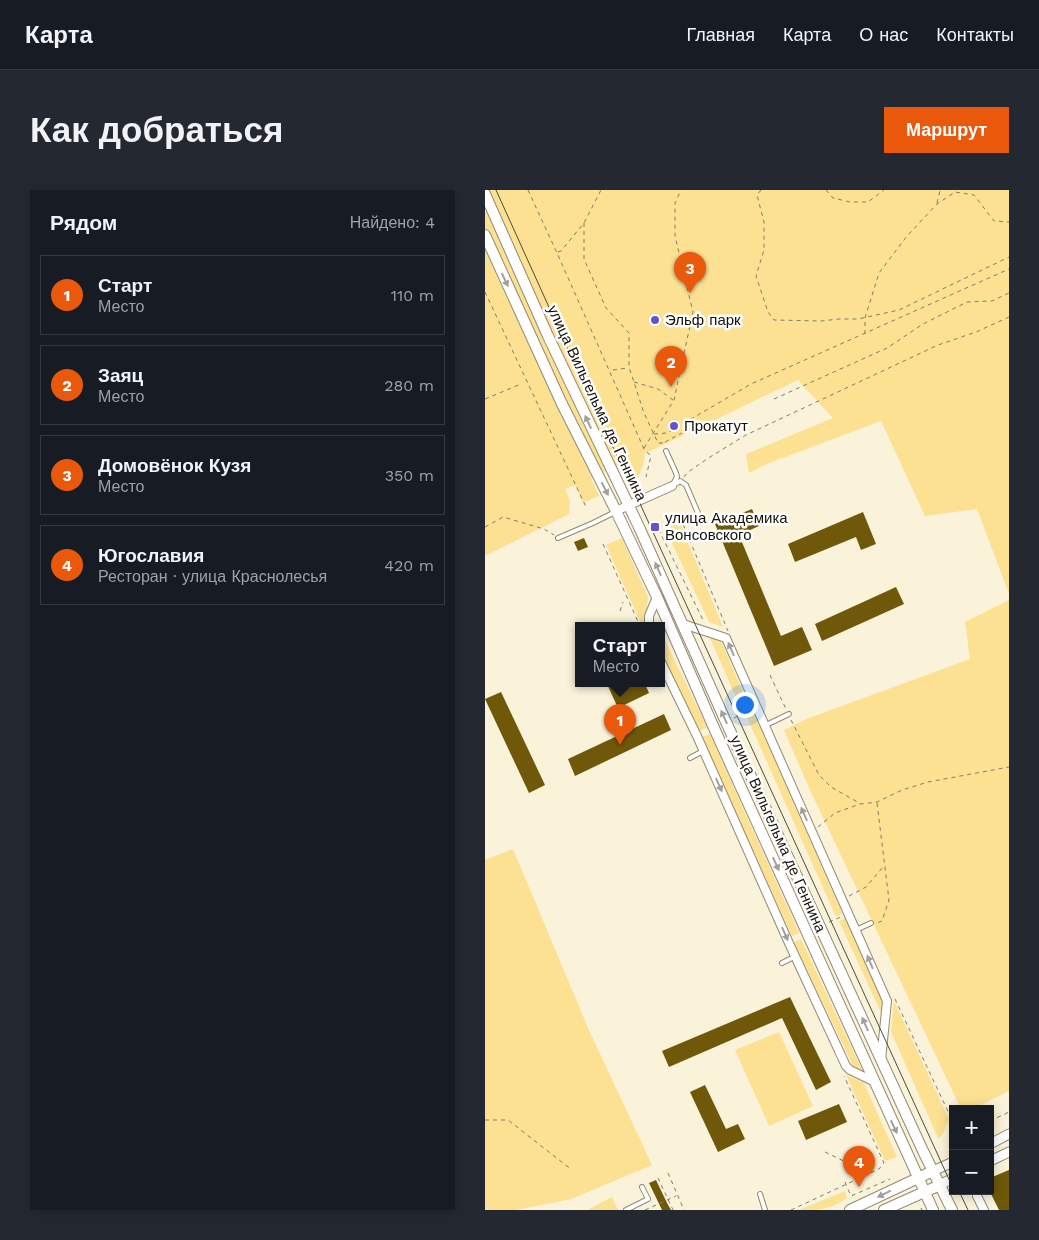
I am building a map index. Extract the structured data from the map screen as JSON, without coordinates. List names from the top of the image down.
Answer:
{
  "streets": {
    "main road": ["улица Вильгельма де Геннина"]
  },
  "places": {
    "other": ["Эльф парк", "Прокатут"],
    "transit": ["улица Академика Вонсовского"]
  },
  "page": {
    "header": "Карта",
    "nav": [
      "Главная",
      "Карта",
      "О нас",
      "Контакты"
    ],
    "buttons": "Маршрут",
    "title": "Как добраться",
    "heading": ["Рядом", "Найдено: 4"],
    "pins": [
      "3",
      "2",
      "1",
      "4"
    ],
    "list": [
      {
        "mark": "1",
        "name": "Старт",
        "note": "Место",
        "value": "110 m"
      },
      {
        "mark": "2",
        "name": "Заяц",
        "note": "Место",
        "value": "280 m"
      },
      {
        "mark": "3",
        "name": "Домовёнок Кузя",
        "note": "Место",
        "value": "350 m"
      },
      {
        "mark": "4",
        "name": "Югославия",
        "note": "Ресторан · улица Краснолесья",
        "value": "420 m"
      }
    ],
    "popup": ["Старт", "Место"],
    "map_buttons": ["+", "−"]
  }
}
